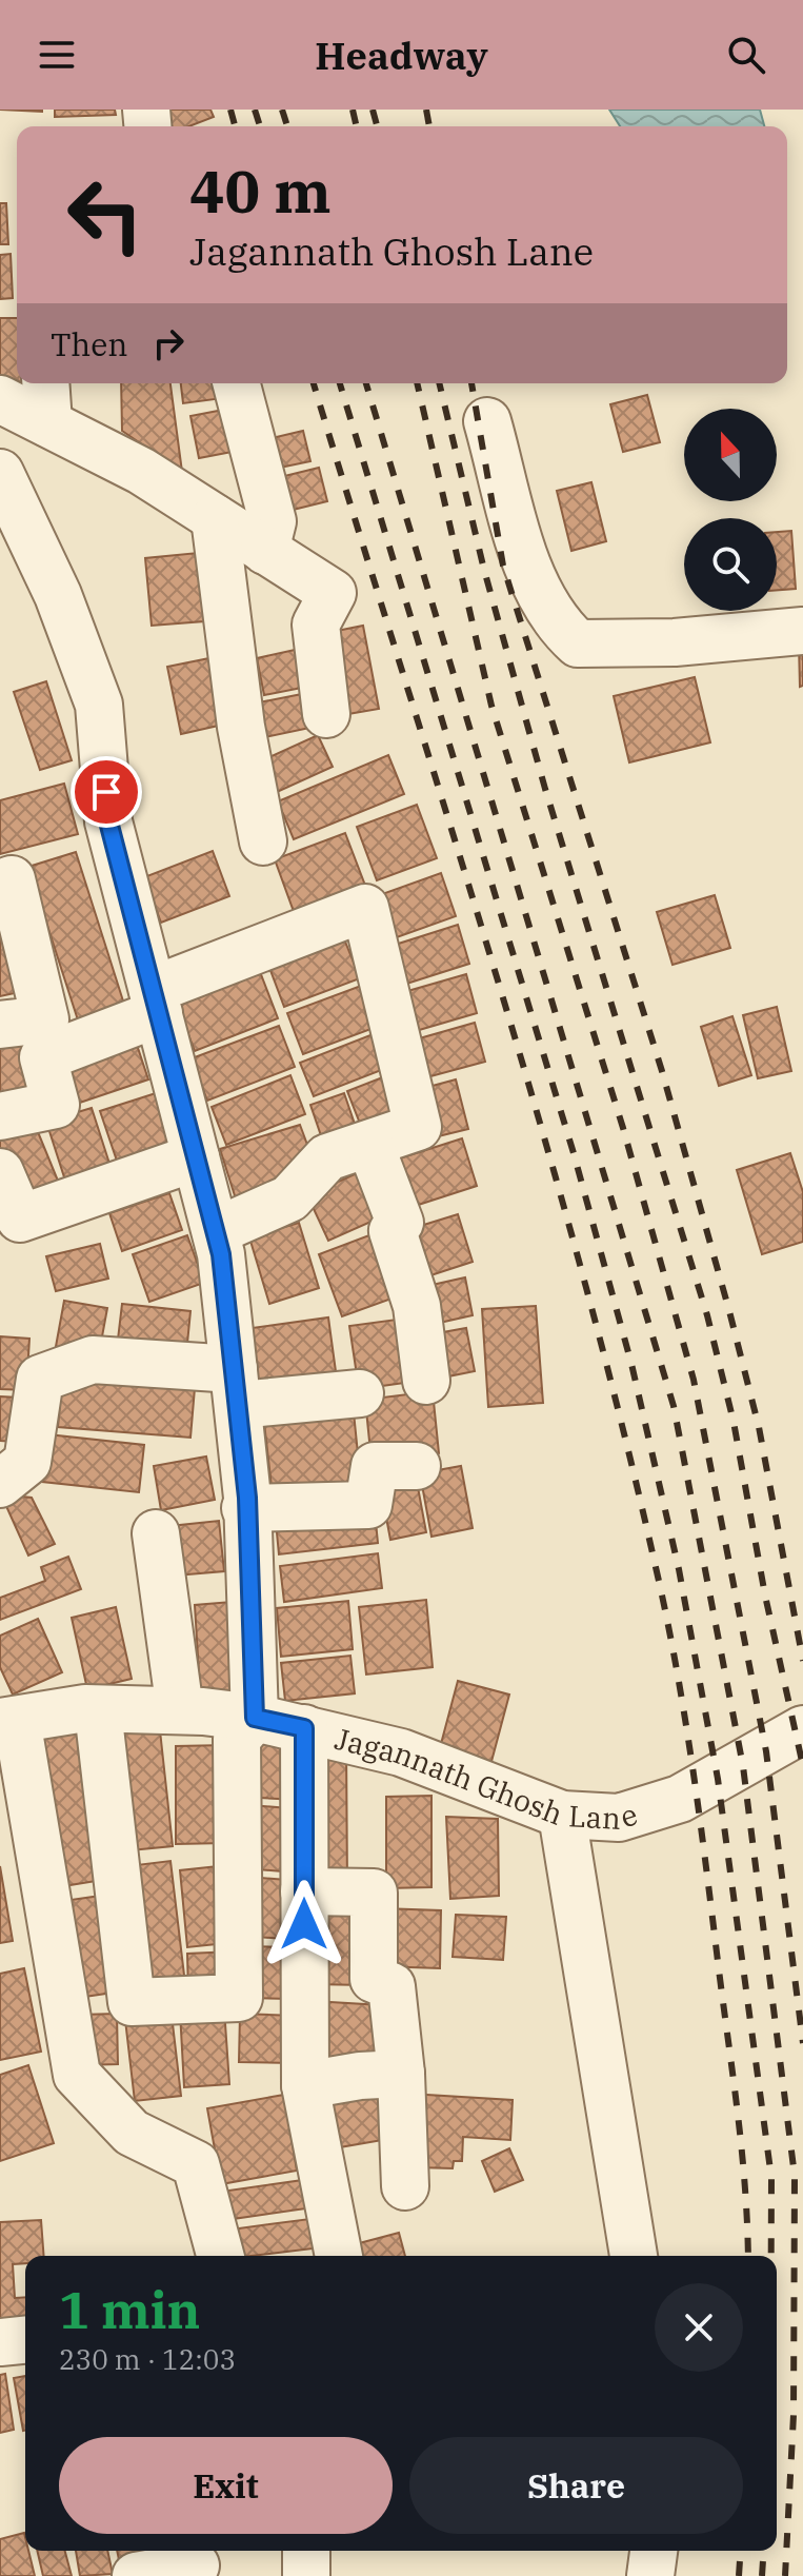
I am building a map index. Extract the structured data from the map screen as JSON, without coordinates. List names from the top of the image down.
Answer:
{
  "streets": {
    "street": ["Jagannath Ghosh Lane"]
  },
  "north": "top",
  "page": {
    "header": "Headway",
    "turn": ["40 m", "Jagannath Ghosh Lane"],
    "then": "Then",
    "heading": ["1 min", "230 m · 12:03"],
    "buttons": ["Exit", "Share"]
  }
}
